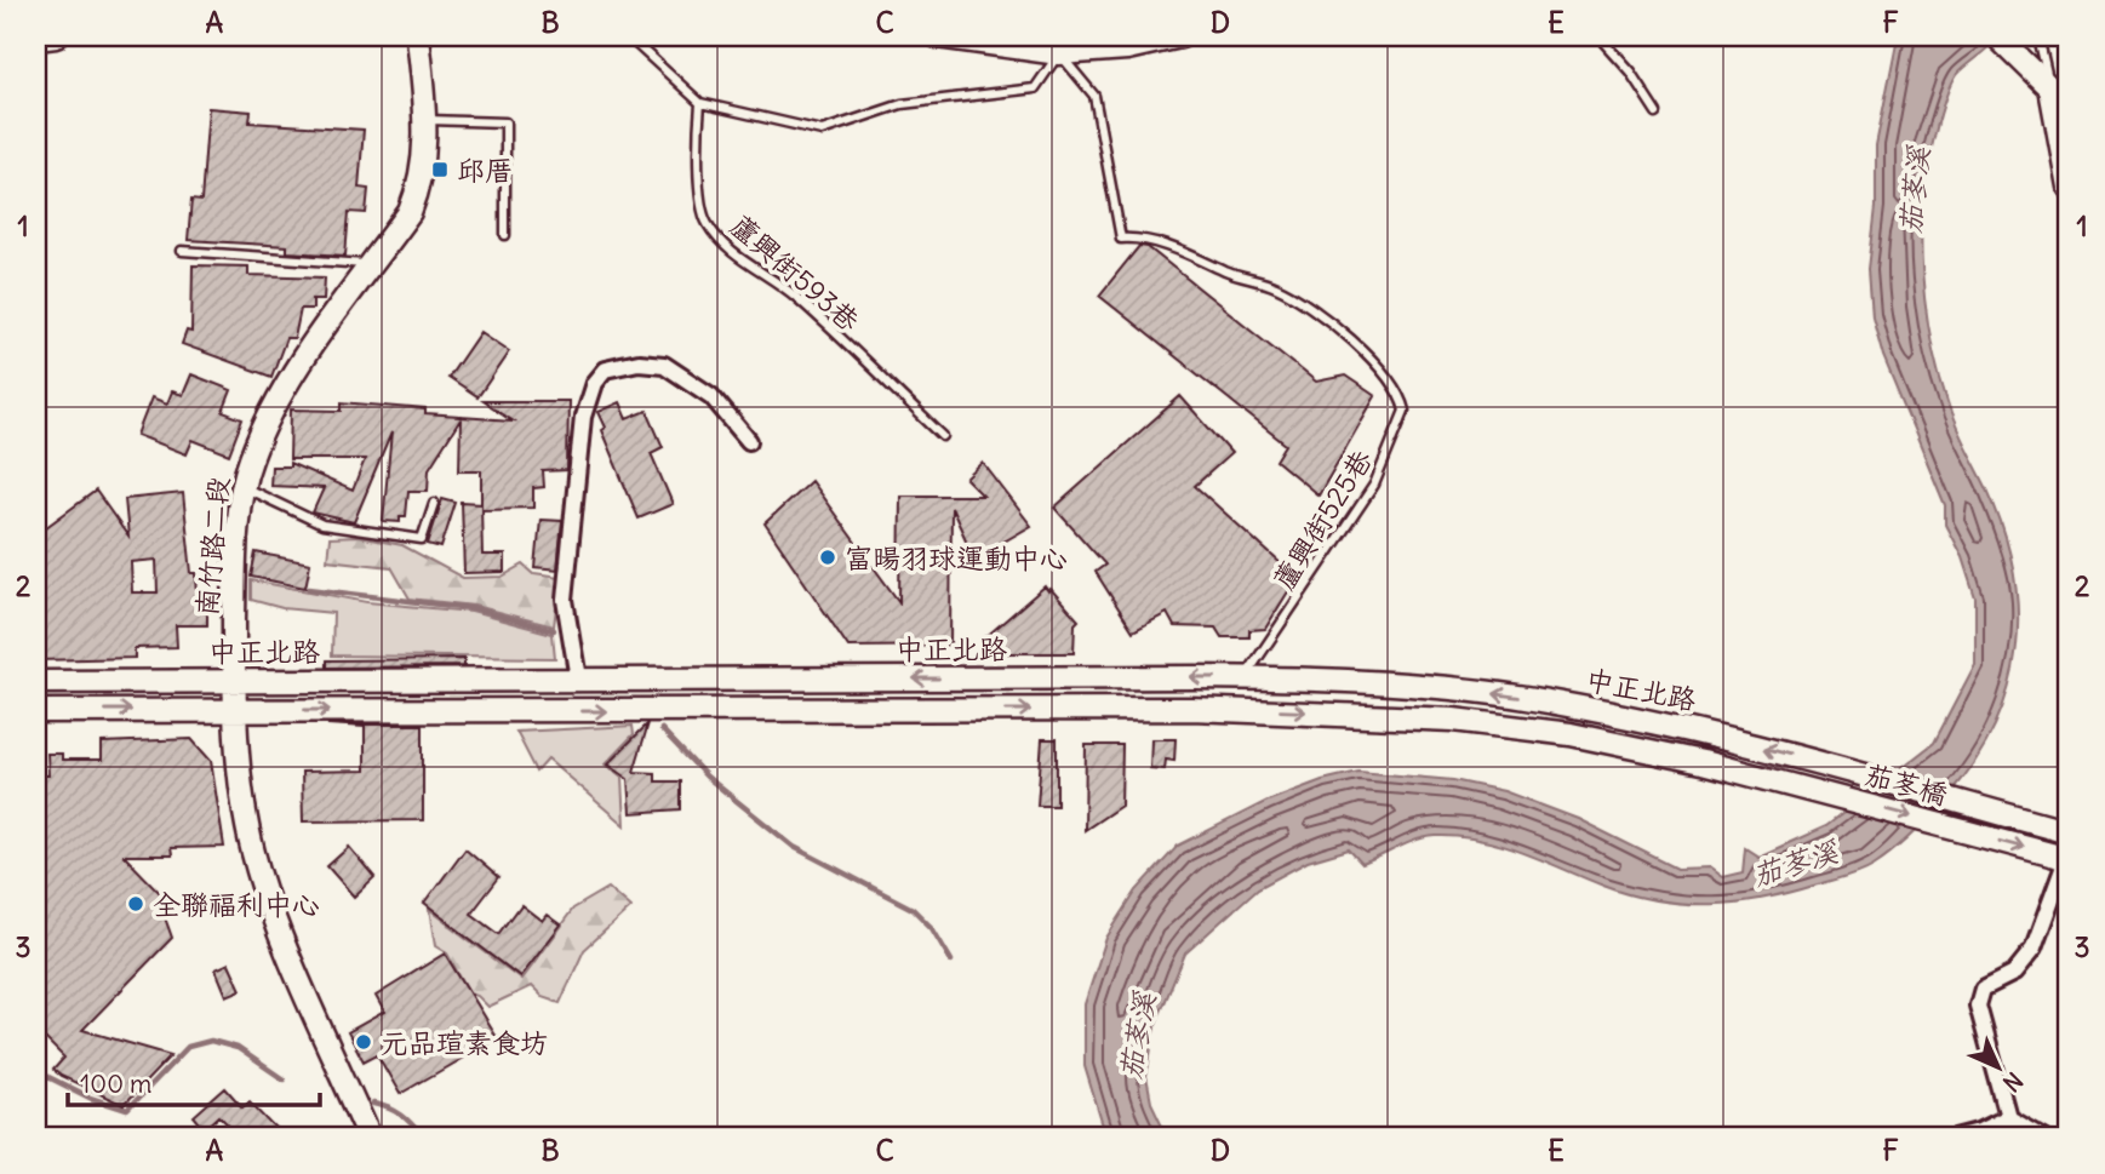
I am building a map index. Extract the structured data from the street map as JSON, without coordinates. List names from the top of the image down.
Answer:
{
  "streets": {
    "street": ["南竹路二段", "中正北路", "茄苳橋"],
    "lane": ["蘆興街593巷", "蘆興街525巷"]
  },
  "crossings": [
    ["蘆興街525巷", "中正北路"],
    ["南竹路二段", "中正北路"],
    ["中正北路", "茄苳橋"]
  ],
  "water": ["茄苳溪"],
  "places": {
    "transit": ["邱厝"],
    "other": ["富暘羽球運動中心", "全聯福利中心", "元品瑄素食坊"]
  },
  "scale_bar": "100 m",
  "north": "bottom right",
  "grid": {
    "columns": [
      "A",
      "B",
      "C",
      "D",
      "E",
      "F"
    ],
    "rows": ["1", "2", "3"]
  }
}
